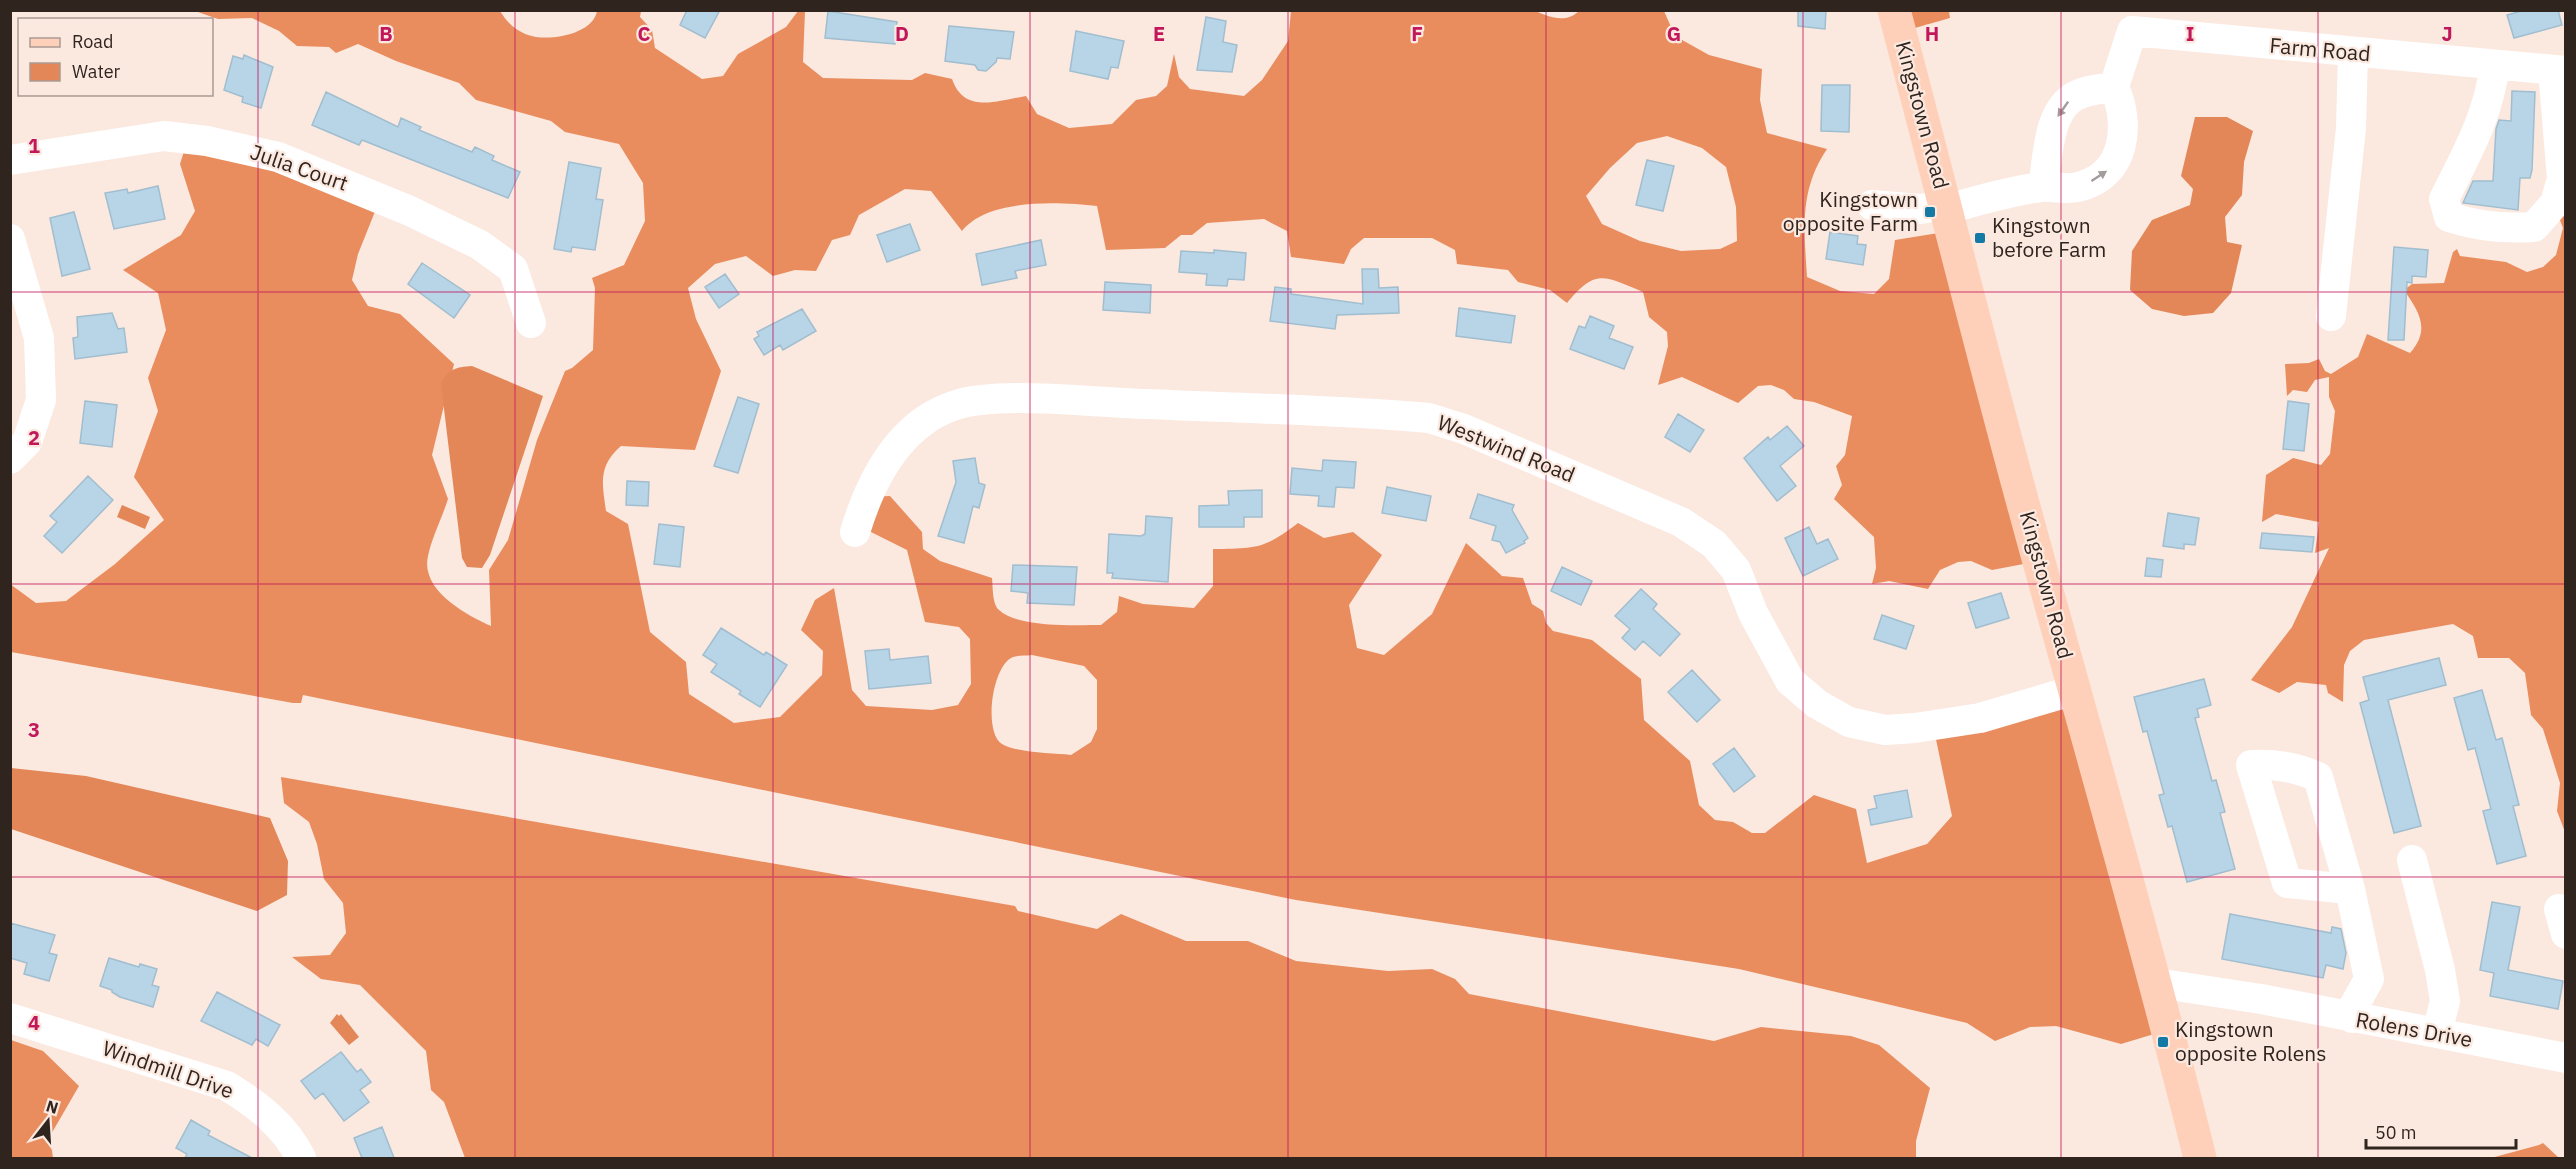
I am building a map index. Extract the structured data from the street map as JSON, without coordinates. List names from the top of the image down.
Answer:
{
  "streets": {
    "main road": ["Kingstown Road"],
    "street": [
      "Farm Road",
      "Julia Court",
      "Westwind Road",
      "Rolens Drive",
      "Windmill Drive"
    ]
  },
  "crossings": [
    ["Kingstown Road", "Westwind Road"],
    ["Kingstown Road", "Rolens Drive"]
  ],
  "places": {
    "transit": ["Kingstown opposite Farm", "Kingstown before Farm", "Kingstown opposite Rolens"]
  },
  "legend": ["Road", "Water"],
  "scale_bar": "50 m",
  "north": "top",
  "grid": {
    "columns": [
      "B",
      "C",
      "D",
      "E",
      "F",
      "G",
      "H",
      "I",
      "J"
    ],
    "rows": [
      "1",
      "2",
      "3",
      "4"
    ]
  }
}
